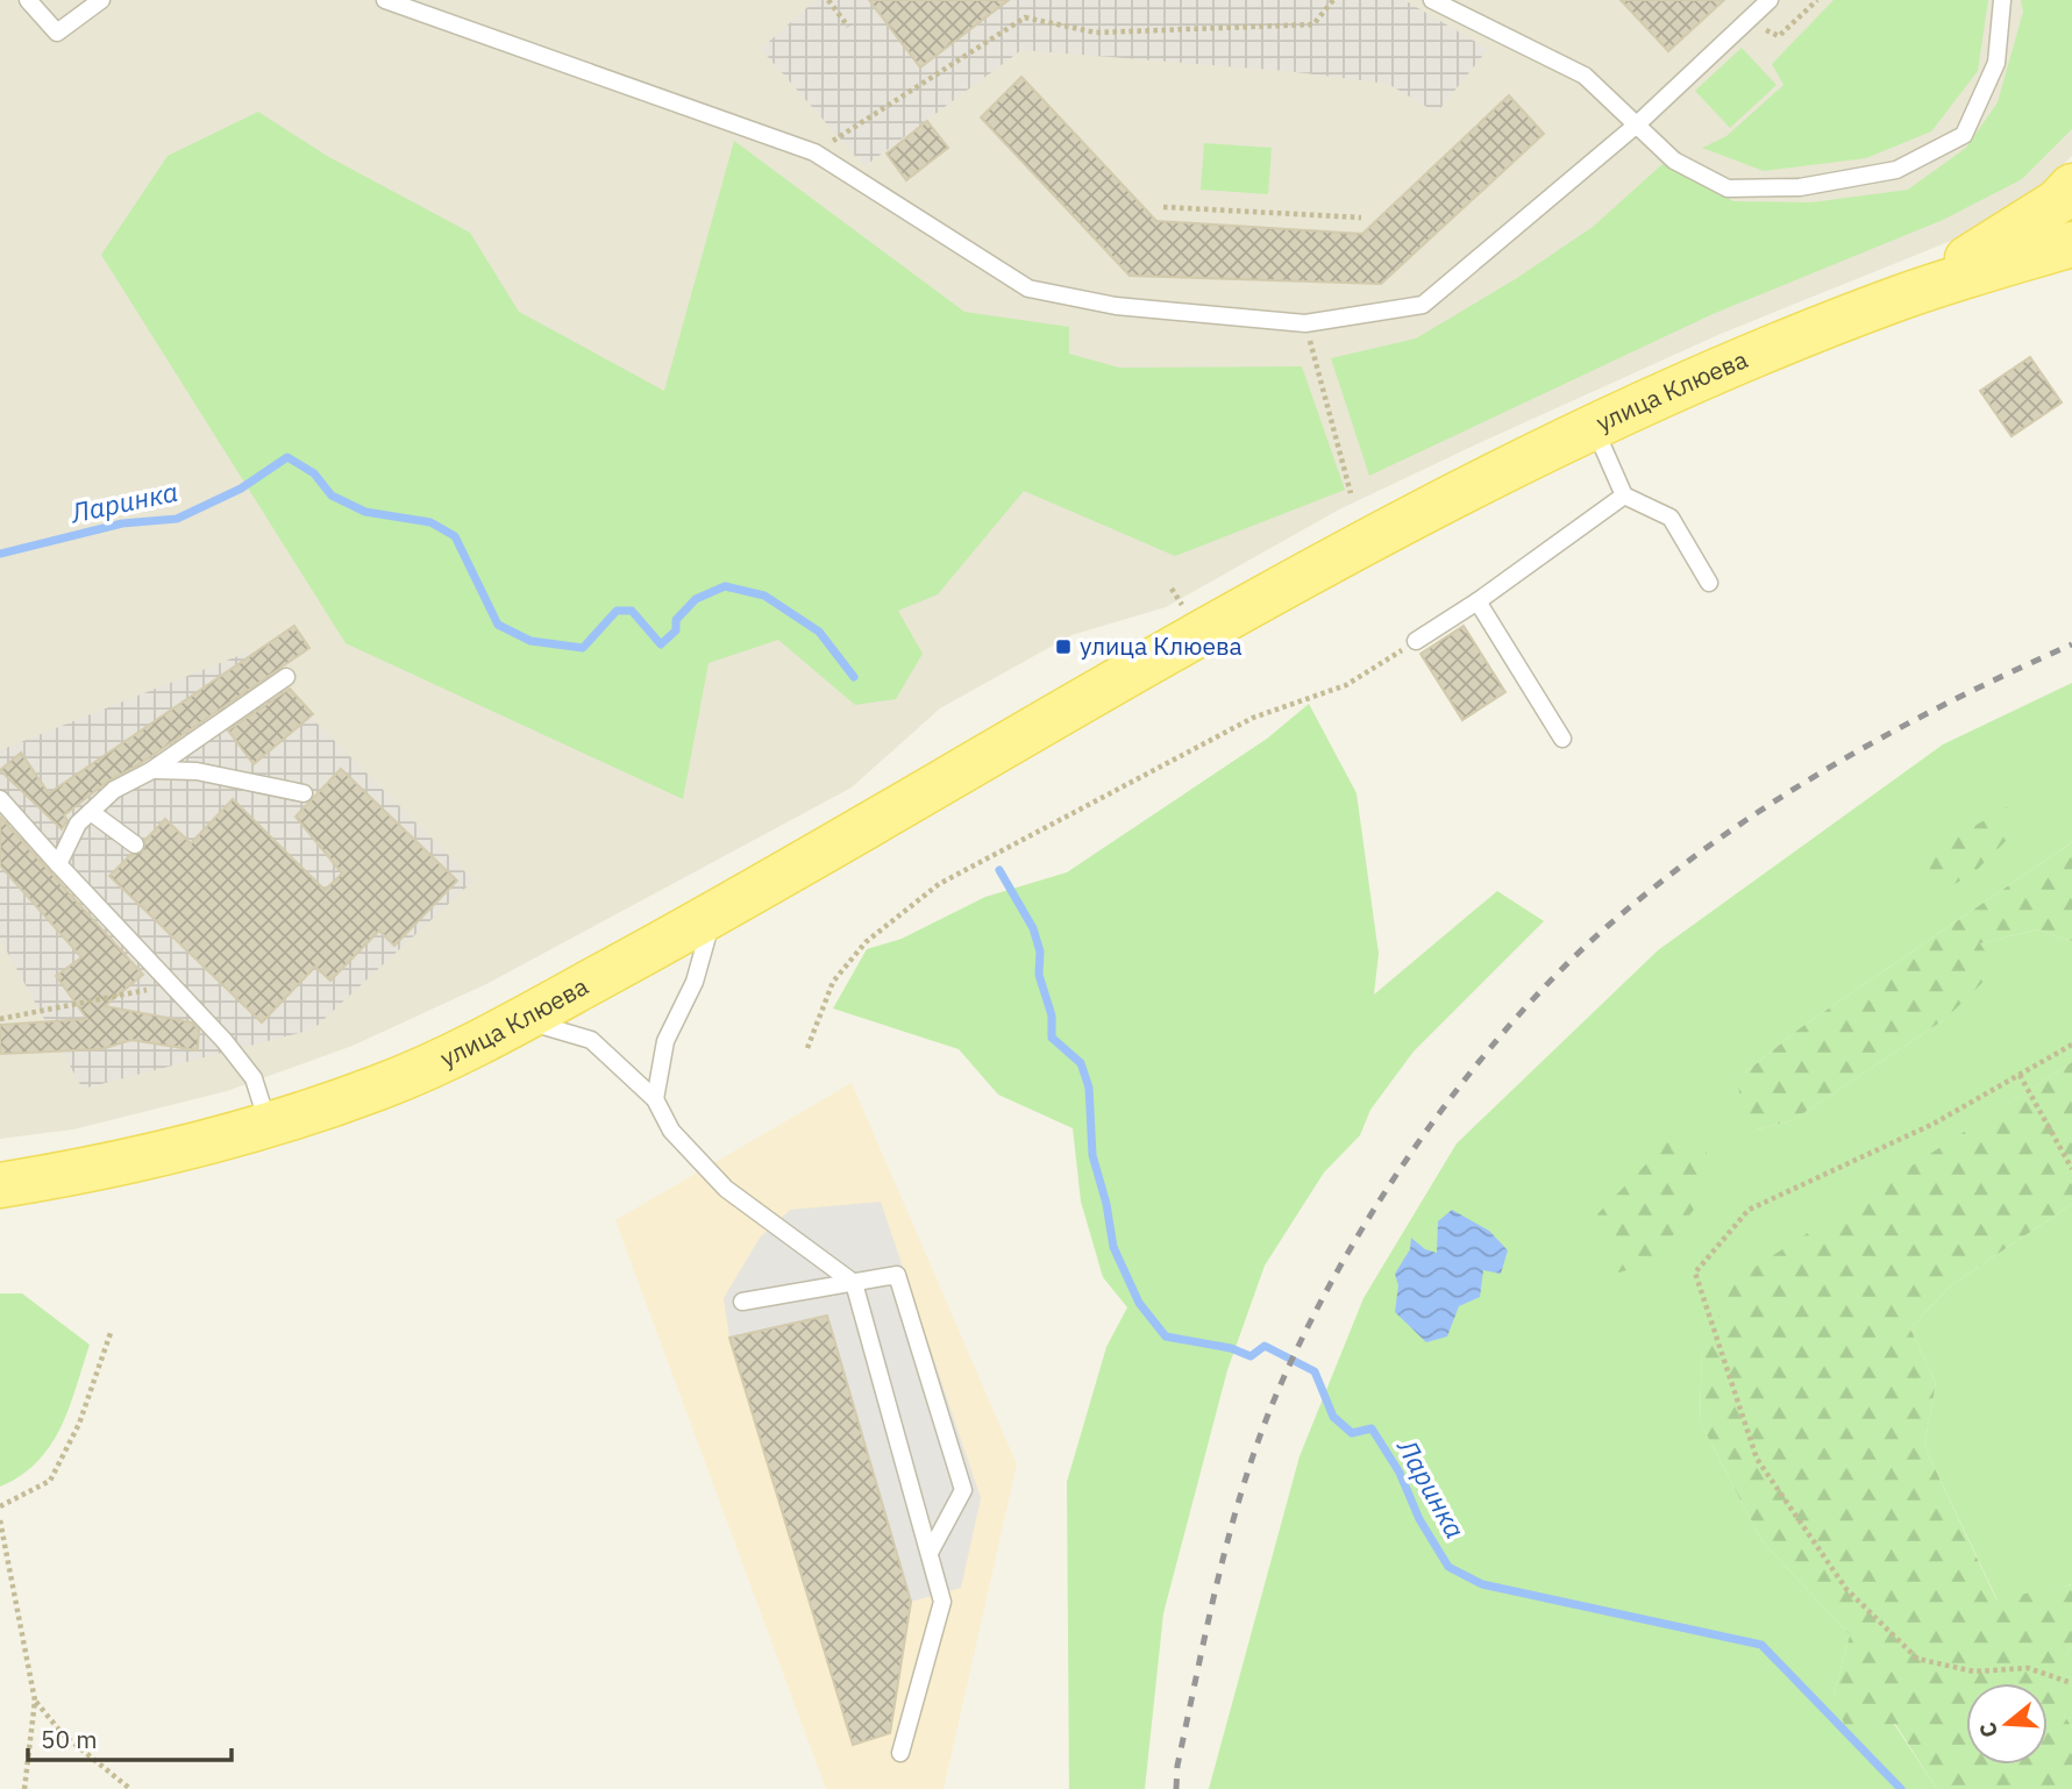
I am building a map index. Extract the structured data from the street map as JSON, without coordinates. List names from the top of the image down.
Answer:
{
  "streets": {
    "main road": ["улица Клюева"]
  },
  "water": ["Ларинка"],
  "places": {
    "transit": ["улица Клюева"]
  },
  "scale_bar": "50 m",
  "north": "left"
}
